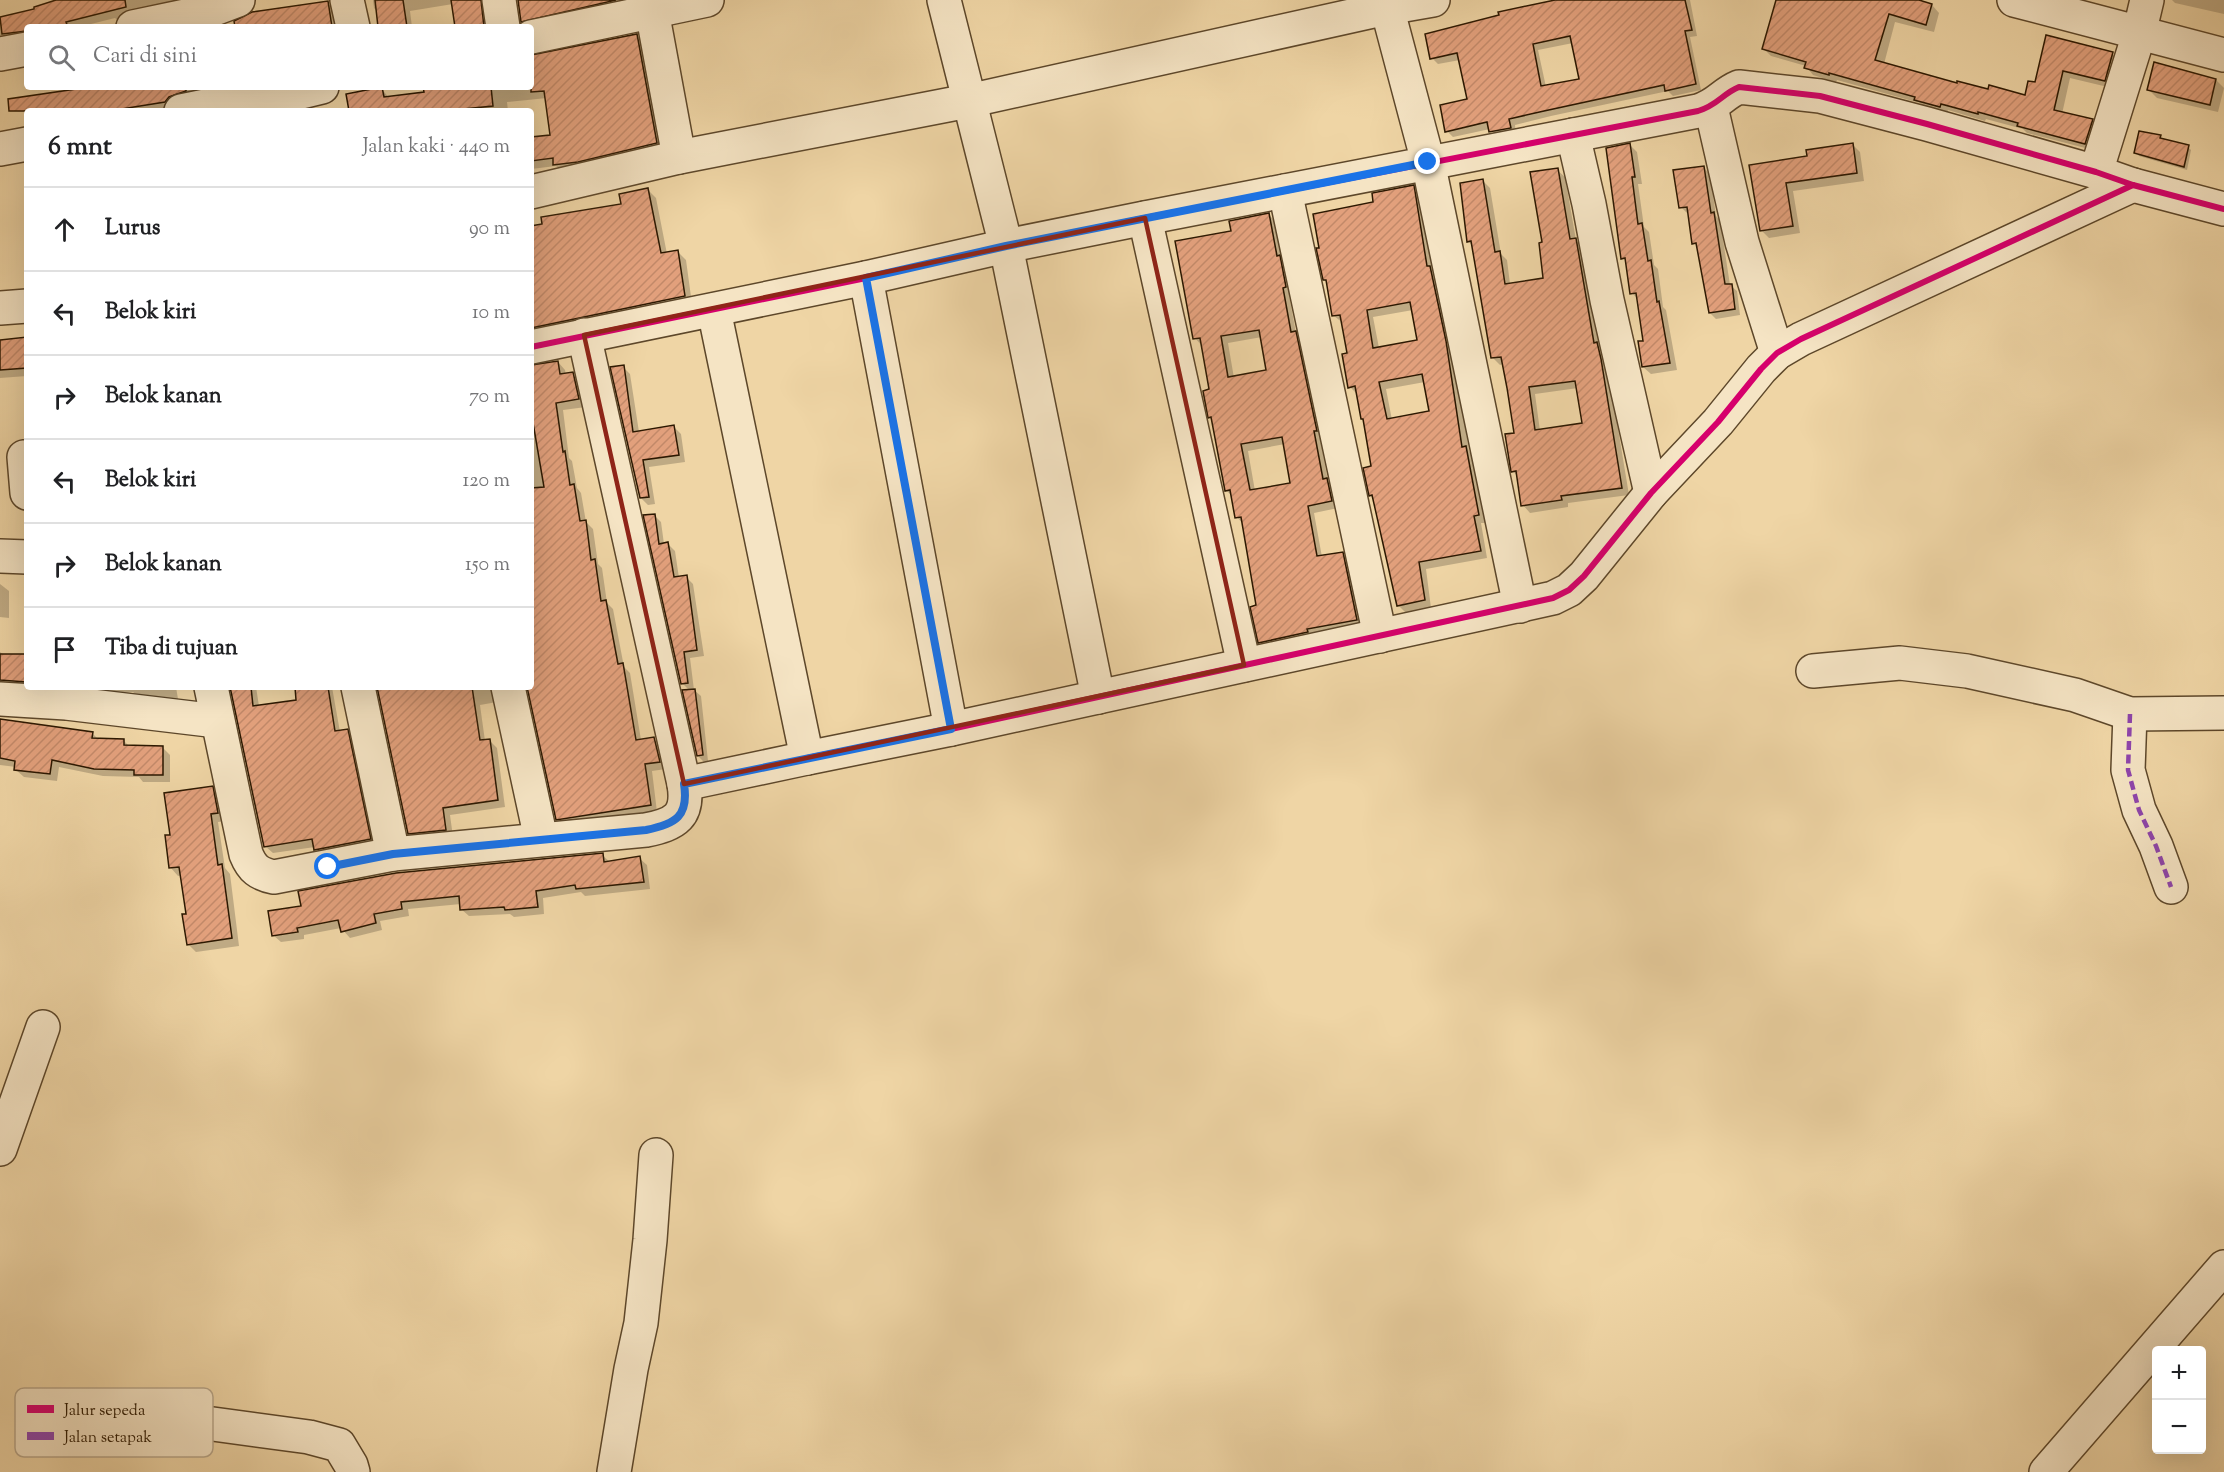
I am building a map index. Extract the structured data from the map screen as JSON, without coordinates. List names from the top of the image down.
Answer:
{
  "legend": ["Jalur sepeda", "Jalan setapak"],
  "page": {
    "search": "Cari di sini",
    "heading": ["6 mnt", "Jalan kaki · 440 m"],
    "list": [
      ["Lurus", "90 m"],
      ["Belok kiri", "10 m"],
      ["Belok kanan", "70 m"],
      ["Belok kiri", "120 m"],
      ["Belok kanan", "150 m"],
      "Tiba di tujuan"
    ],
    "map_buttons": ["+", "−"]
  }
}
